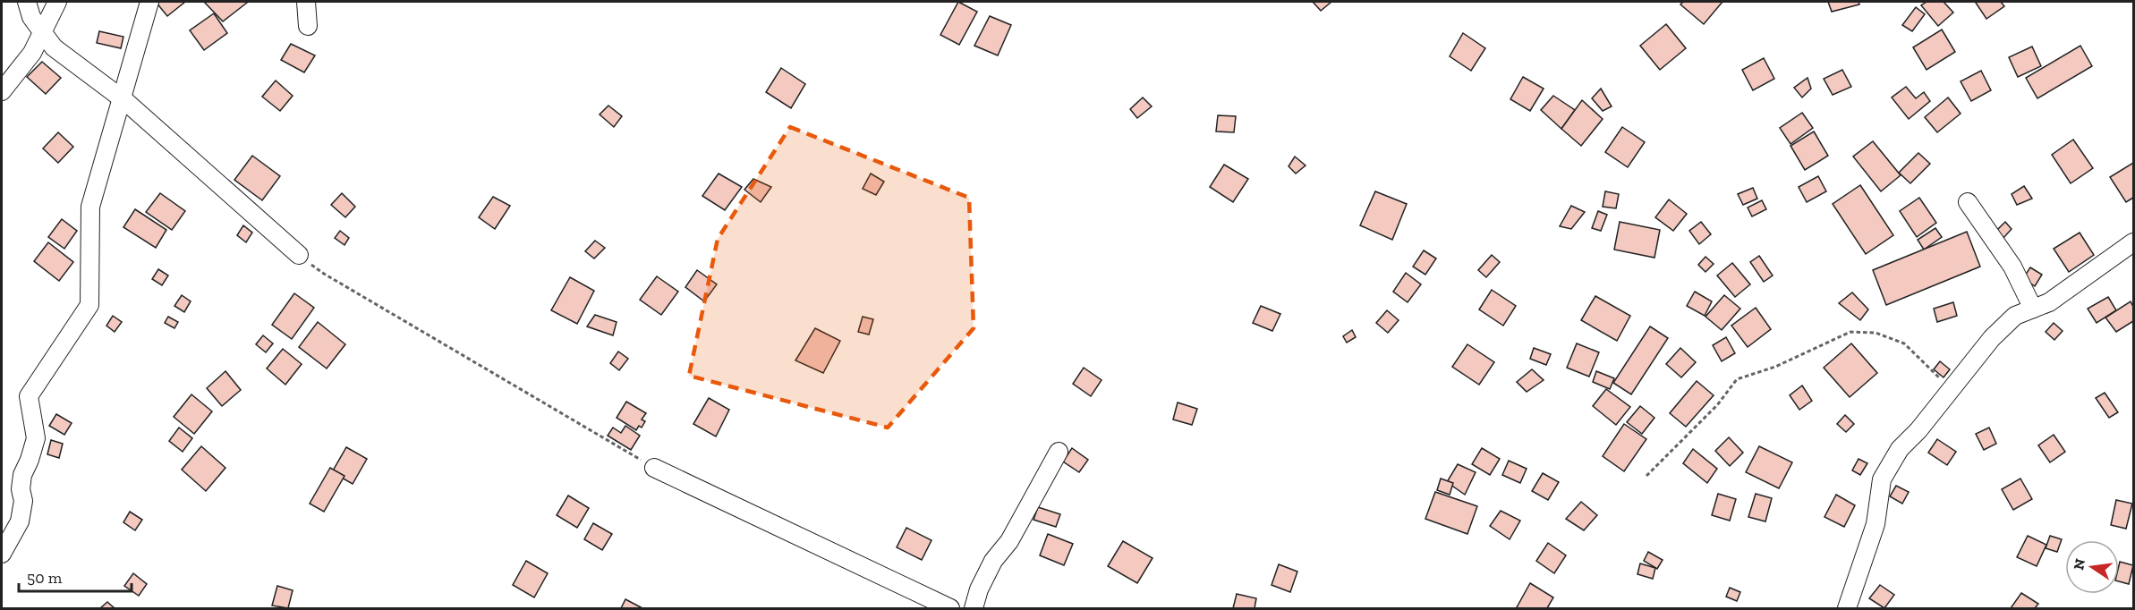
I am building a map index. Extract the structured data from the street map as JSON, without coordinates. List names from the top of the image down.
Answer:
{
  "scale_bar": "50 m",
  "north": "left"
}
